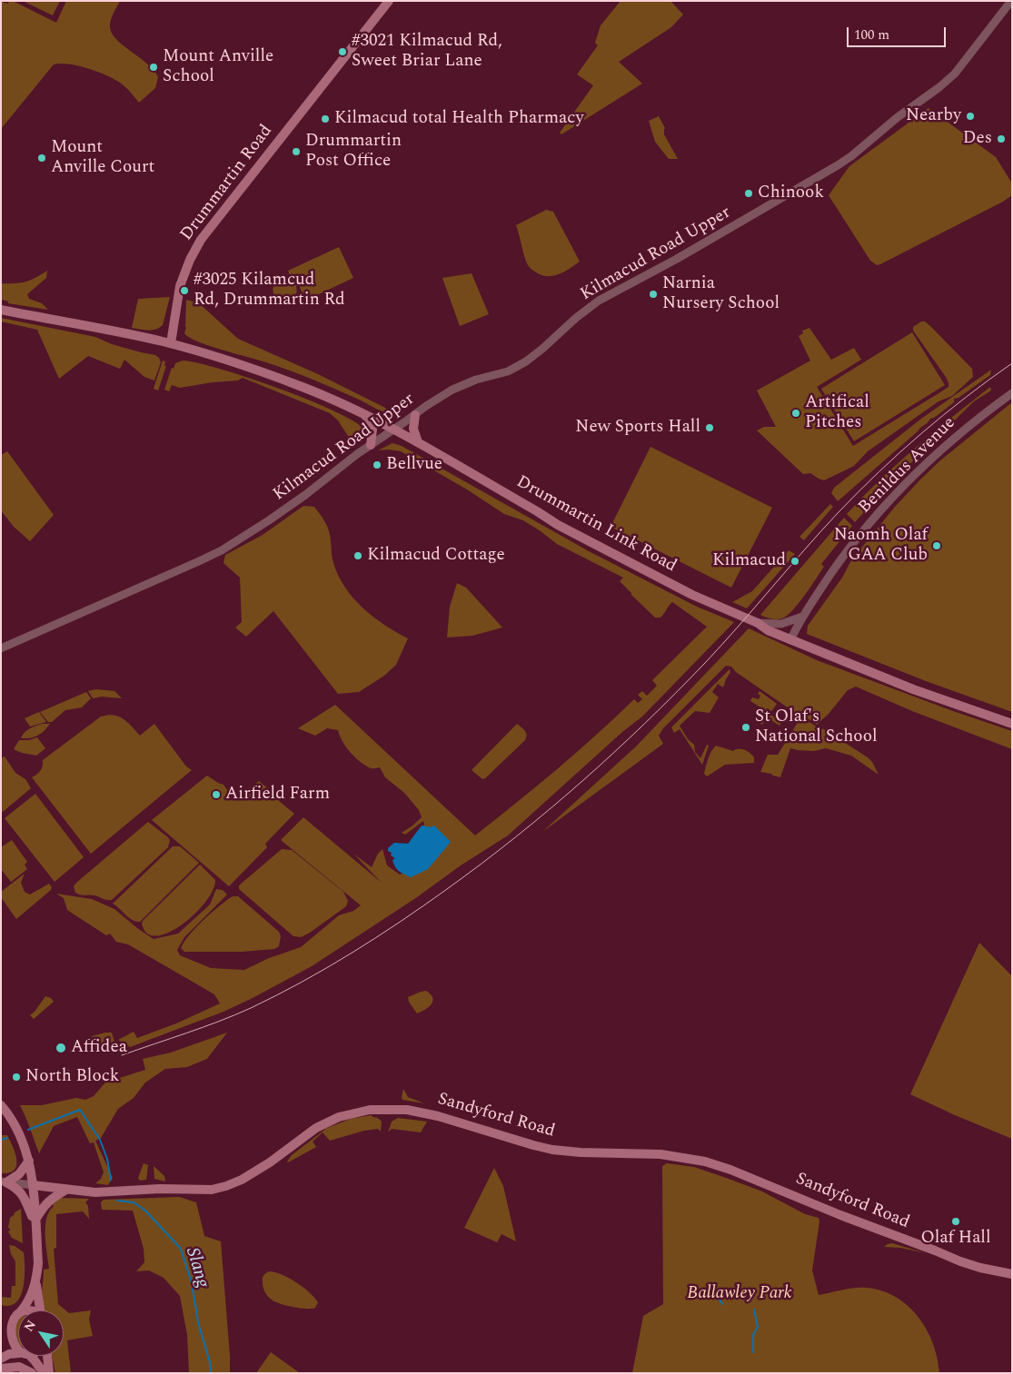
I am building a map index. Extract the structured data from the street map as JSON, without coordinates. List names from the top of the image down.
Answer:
{
  "streets": {
    "main road": ["Drummartin Road", "Drummartin Link Road", "Sandyford Road"],
    "street": ["Kilmacud Road Upper", "Benildus Avenue"]
  },
  "crossings": [
    ["Drummartin Road", "Drummartin Link Road"],
    ["Kilmacud Road Upper", "Drummartin Link Road"],
    ["Benildus Avenue", "Drummartin Link Road"]
  ],
  "water": ["Slang"],
  "parks": ["Ballawley Park"],
  "places": [
    "#3021 Kilmacud Rd, Sweet Briar Lane",
    "Mount Anville School",
    "Nearby",
    "Kilmacud total Health Pharmacy",
    "Des",
    "Drummartin Post Office",
    "Mount Anville Court",
    "Chinook",
    "#3025 Kilamcud Rd, Drummartin Rd",
    "Narnia Nursery School",
    "Artifical Pitches",
    "New Sports Hall",
    "Bellvue",
    "Naomh Olaf GAA Club",
    "Kilmacud Cottage",
    "Kilmacud",
    "St Olaf's National School",
    "Airfield Farm",
    "Affidea",
    "North Block",
    "Olaf Hall"
  ],
  "scale_bar": "100 m",
  "north": "top left"
}
